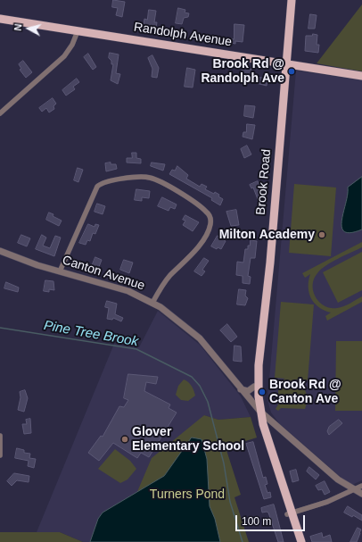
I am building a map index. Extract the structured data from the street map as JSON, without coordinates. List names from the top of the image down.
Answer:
{
  "streets": {
    "main road": ["Randolph Avenue", "Brook Road"],
    "street": ["Canton Avenue"]
  },
  "crossings": [
    ["Randolph Avenue", "Brook Road"],
    ["Brook Road", "Canton Avenue"]
  ],
  "water": ["Pine Tree Brook"],
  "parks": ["Turners Pond"],
  "places": [
    "Brook Rd @ Randolph Ave",
    "Milton Academy",
    "Brook Rd @ Canton Ave",
    "Glover Elementary School"
  ],
  "scale_bar": "100 m",
  "north": "left"
}
